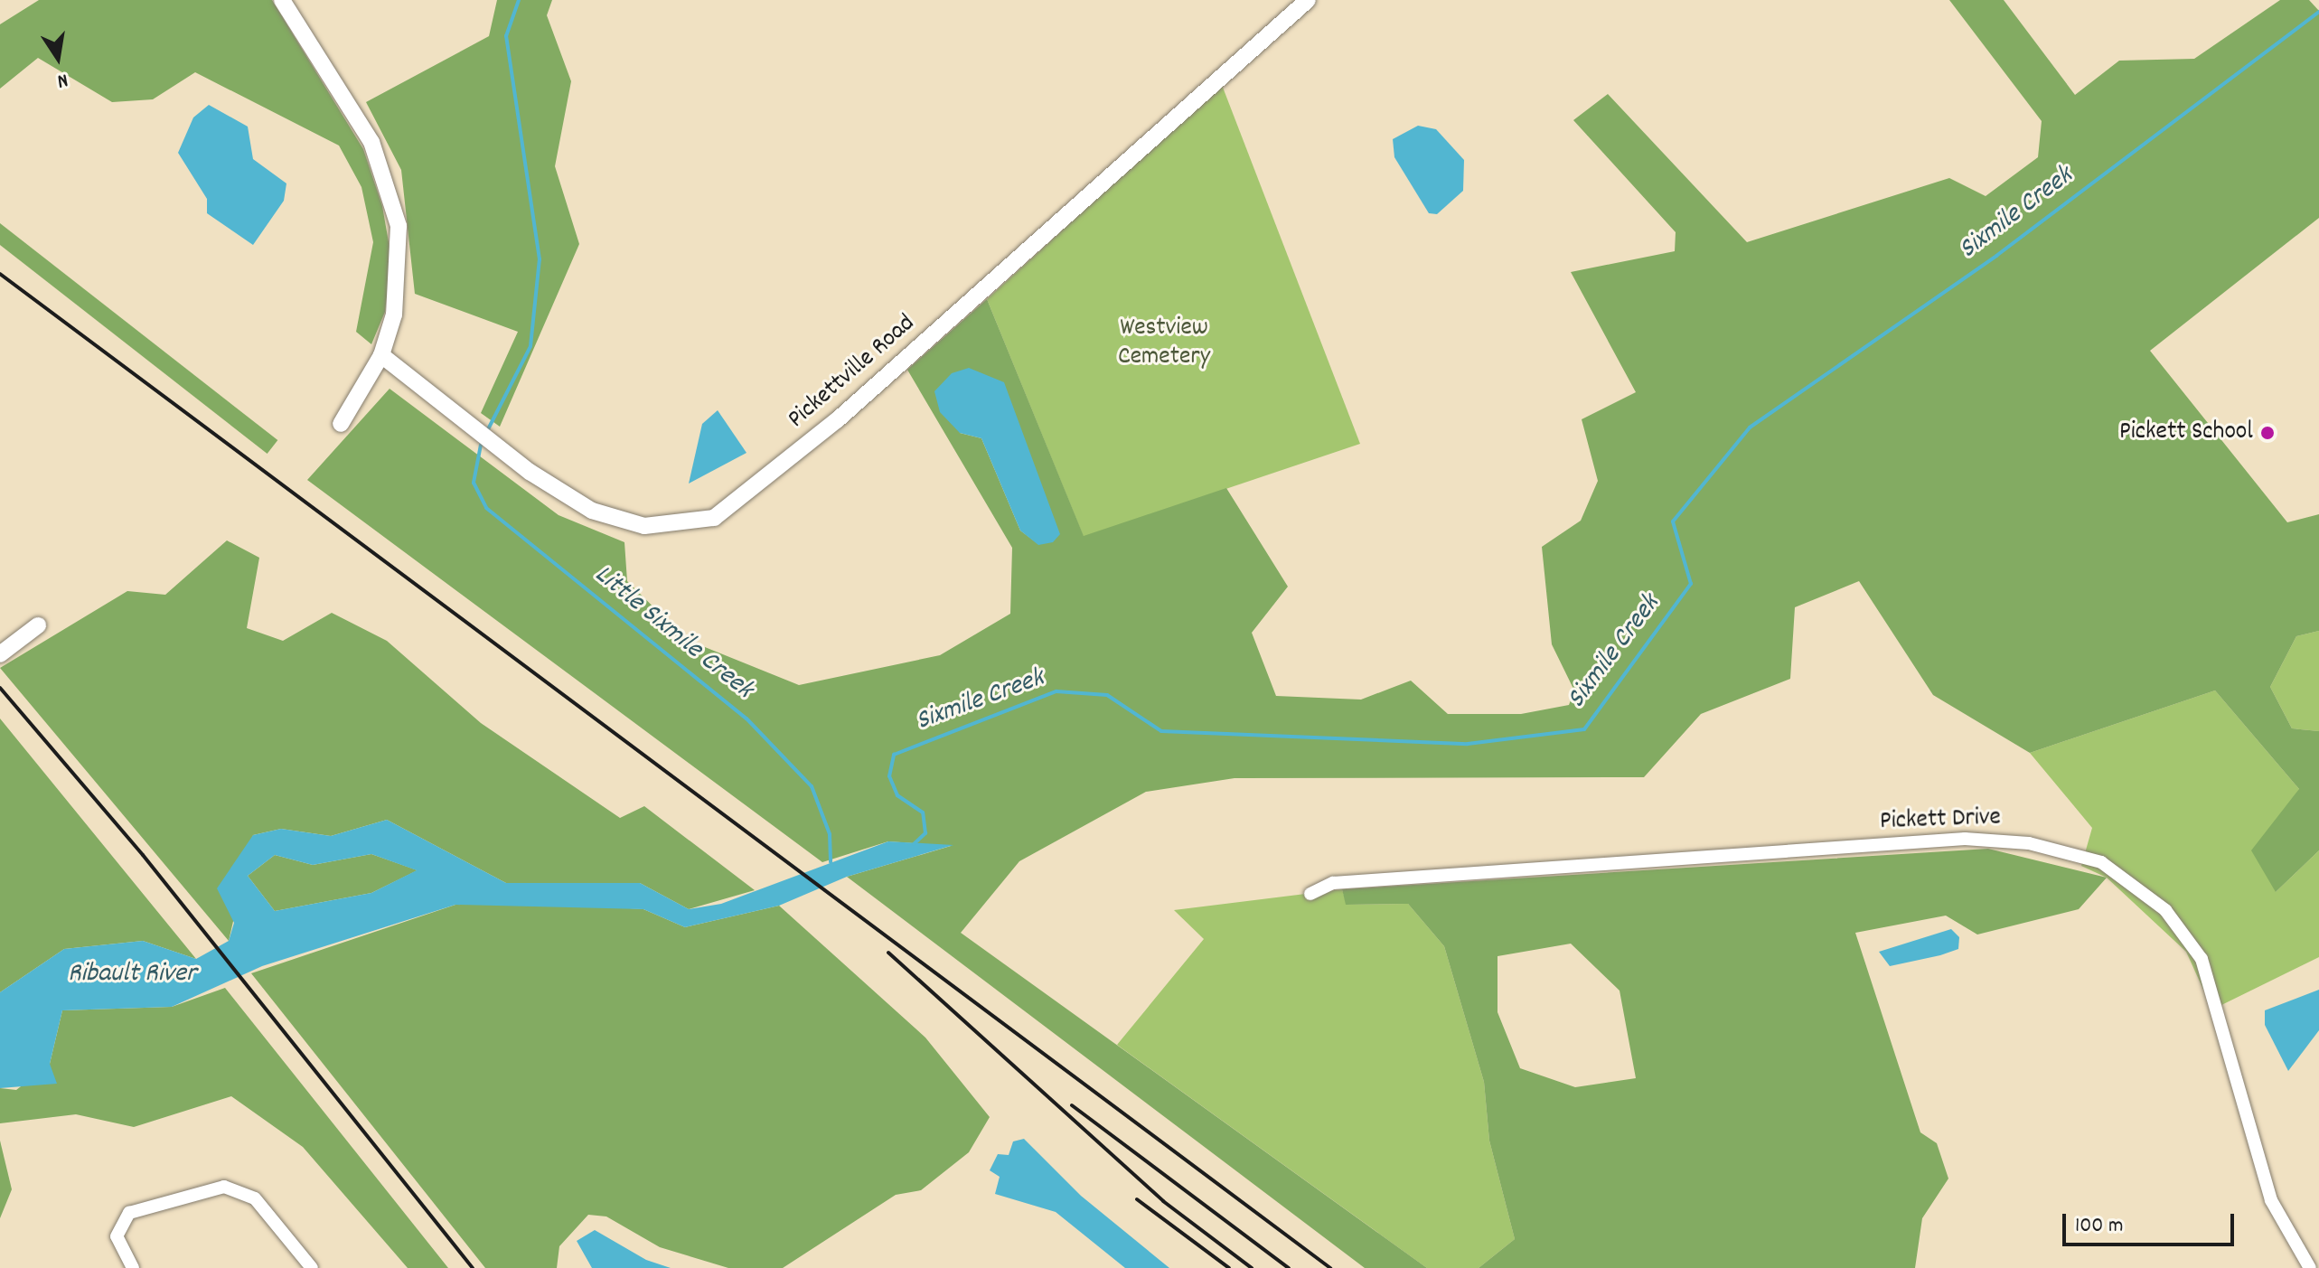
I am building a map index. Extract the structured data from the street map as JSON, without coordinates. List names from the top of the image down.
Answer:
{
  "streets": {
    "street": ["Pickettville Road", "Pickett Drive"]
  },
  "water": ["Sixmile Creek", "Little Sixmile Creek", "Ribault River"],
  "parks": ["Westview Cemetery"],
  "places": ["Pickett School"],
  "scale_bar": "100 m",
  "north": "bottom"
}
